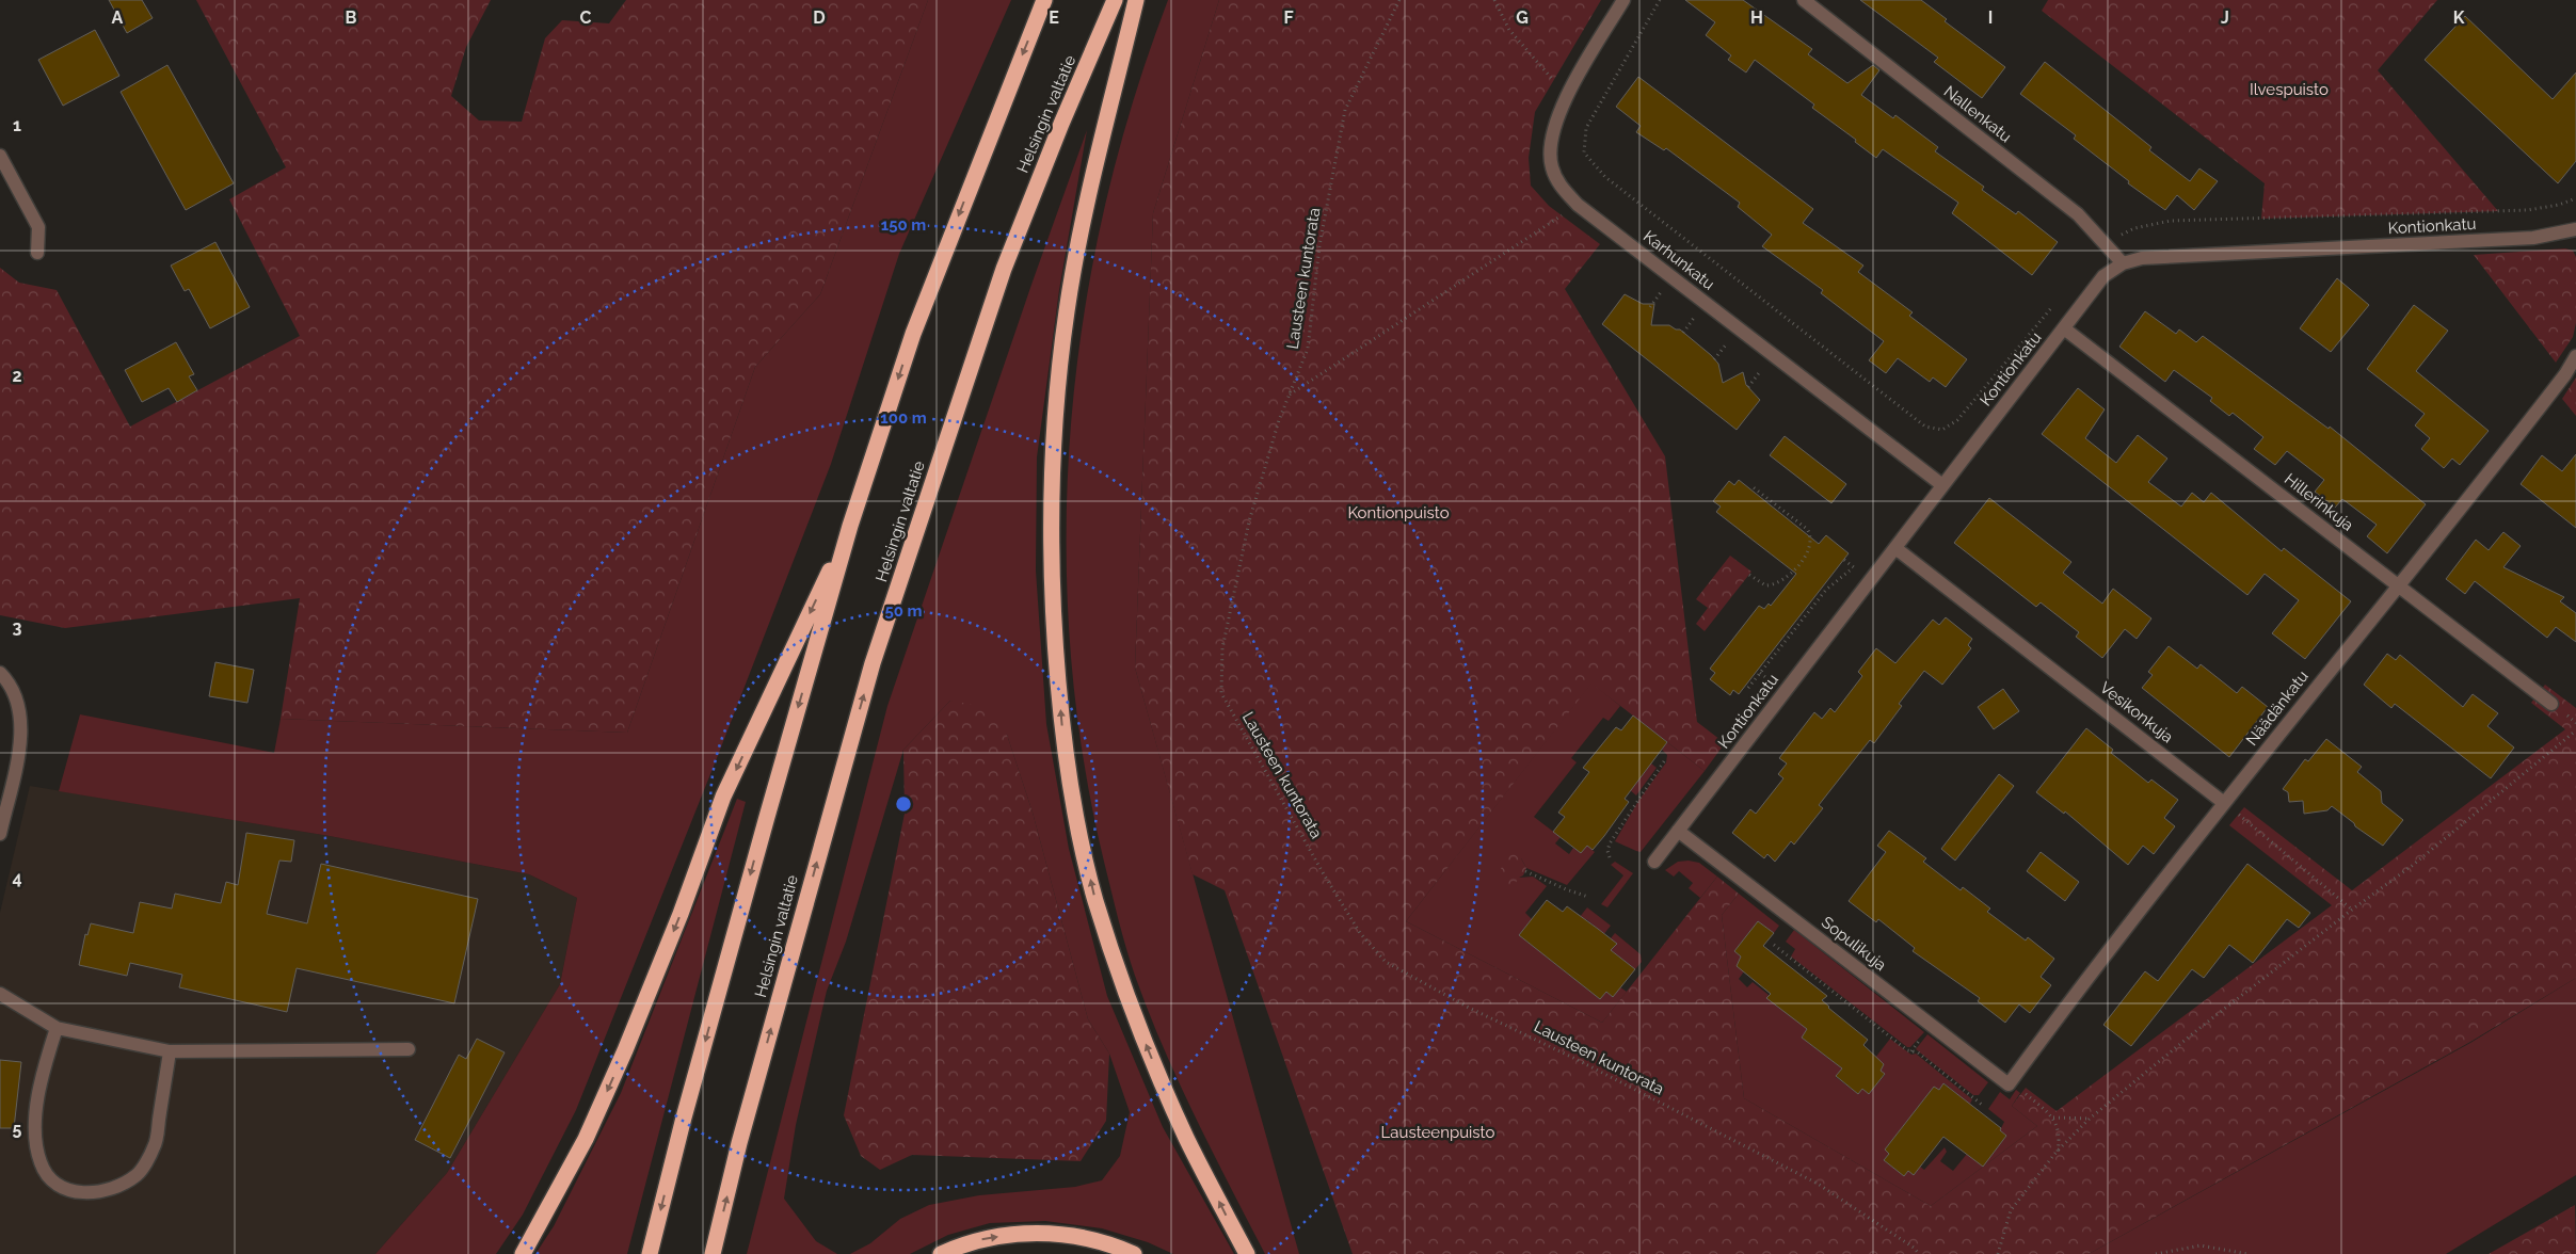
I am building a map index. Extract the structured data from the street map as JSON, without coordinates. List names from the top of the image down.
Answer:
{
  "streets": {
    "highway": ["Helsingin valtatie"],
    "street": [
      "Nallenkatu",
      "Kontionkatu",
      "Karhunkatu",
      "Hillerinkuja",
      "Näädänkatu",
      "Vesikonkuja",
      "Sopulikuja"
    ],
    "path": ["Lausteen kuntorata"]
  },
  "crossings": [
    ["Nallenkatu", "Kontionkatu"],
    ["Kontionkatu", "Karhunkatu"],
    ["Kontionkatu", "Hillerinkuja"],
    ["Kontionkatu", "Vesikonkuja"],
    ["Kontionkatu", "Sopulikuja"],
    ["Hillerinkuja", "Näädänkatu"],
    ["Näädänkatu", "Vesikonkuja"],
    ["Näädänkatu", "Sopulikuja"]
  ],
  "parks": ["Ilvespuisto", "Kontionpuisto", "Lausteenpuisto"],
  "grid": {
    "columns": [
      "A",
      "B",
      "C",
      "D",
      "E",
      "F",
      "G",
      "H",
      "I",
      "J",
      "K"
    ],
    "rows": [
      "1",
      "2",
      "3",
      "4",
      "5"
    ]
  },
  "rings": ["150 m", "100 m", "50 m"]
}
